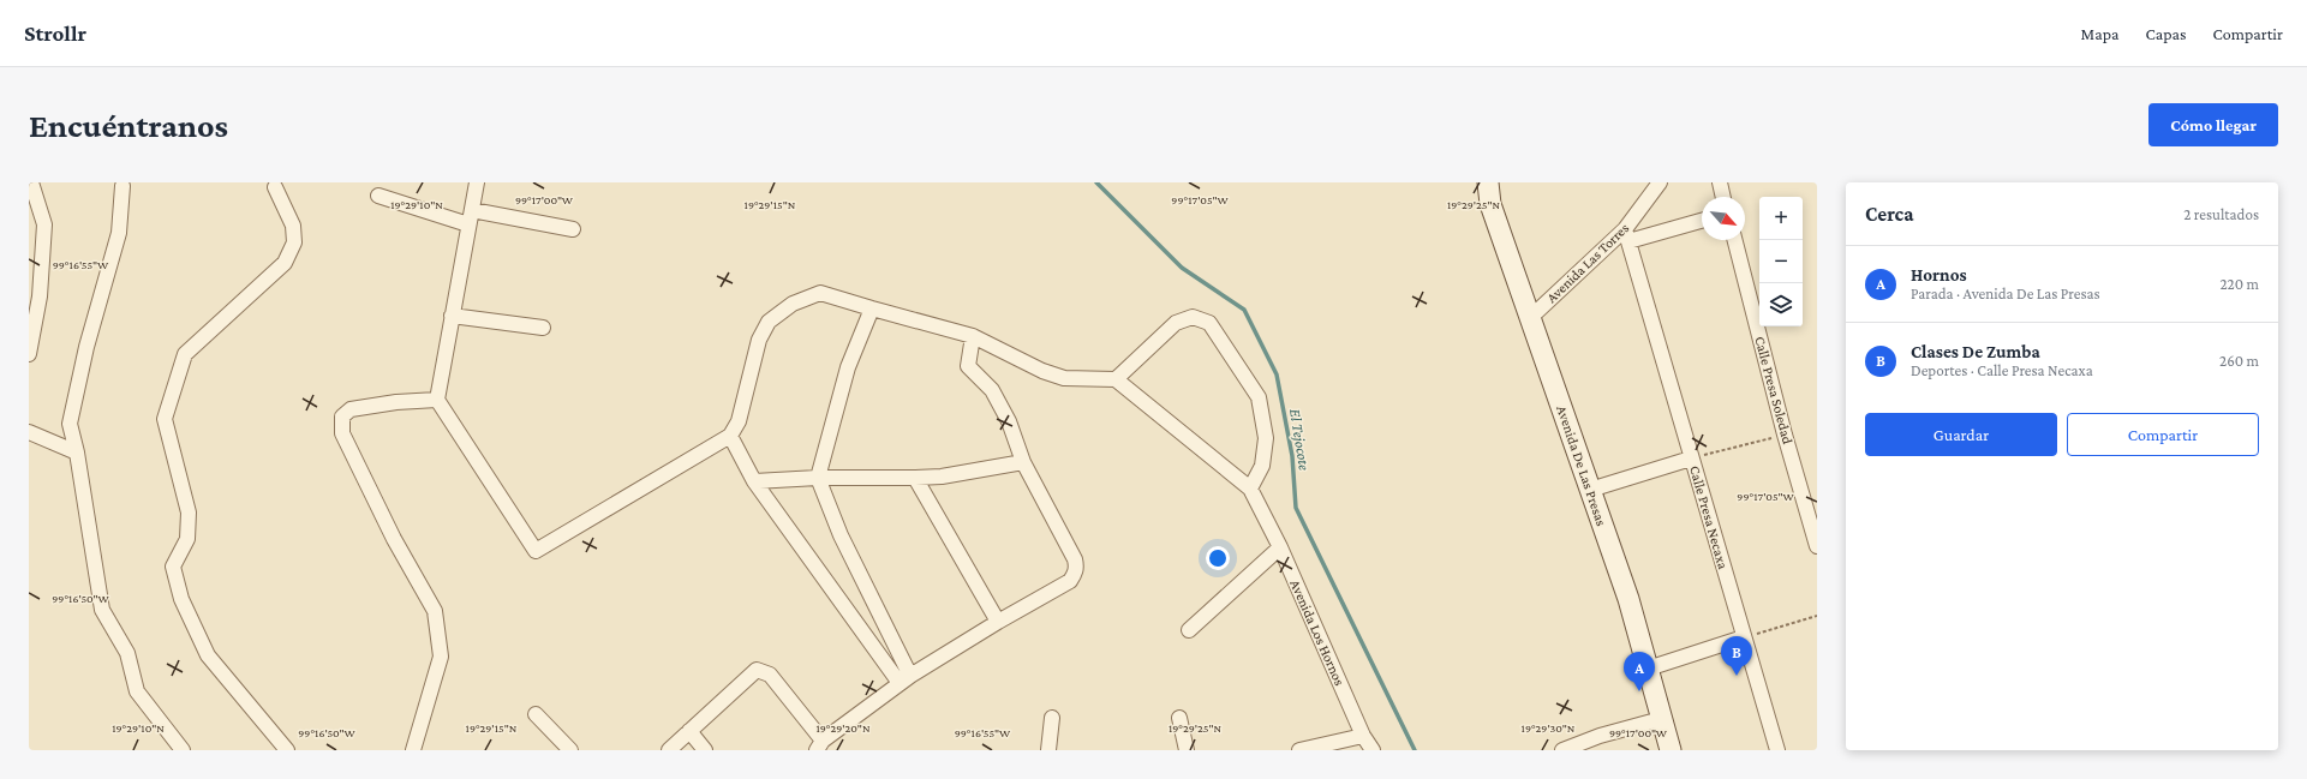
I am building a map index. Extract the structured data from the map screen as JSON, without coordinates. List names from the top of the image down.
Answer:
{
  "streets": {
    "main road": ["Avenida De Las Presas"],
    "street": [
      "Avenida Las Torres",
      "Calle Presa Soledad",
      "Calle Presa Necaxa",
      "Avenida Los Hornos"
    ]
  },
  "crossings": [
    ["Avenida Las Torres", "Avenida De Las Presas"],
    ["Avenida Las Torres", "Calle Presa Necaxa"]
  ],
  "water": ["El Tejocote"],
  "north": "bottom right",
  "page": {
    "header": "Strollr",
    "nav": ["Mapa", "Capas", "Compartir"],
    "buttons": [
      "Cómo llegar",
      ["Guardar", "Compartir"]
    ],
    "title": "Encuéntranos",
    "heading": ["Cerca", "2 resultados"],
    "map_buttons": ["+", "−"],
    "list": [
      {
        "mark": "A",
        "name": "Hornos",
        "note": "Parada · Avenida De Las Presas",
        "value": "220 m"
      },
      {
        "mark": "B",
        "name": "Clases De Zumba",
        "note": "Deportes · Calle Presa Necaxa",
        "value": "260 m"
      }
    ],
    "pins": ["B", "A"]
  },
  "coordinates": [
    "99°17'00\"W",
    "99°17'05\"W",
    "19°29'10\"N",
    "19°29'15\"N",
    "19°29'25\"N",
    "99°16'55\"W",
    "99°16'50\"W",
    "19°29'20\"N",
    "19°29'30\"N"
  ]
}
